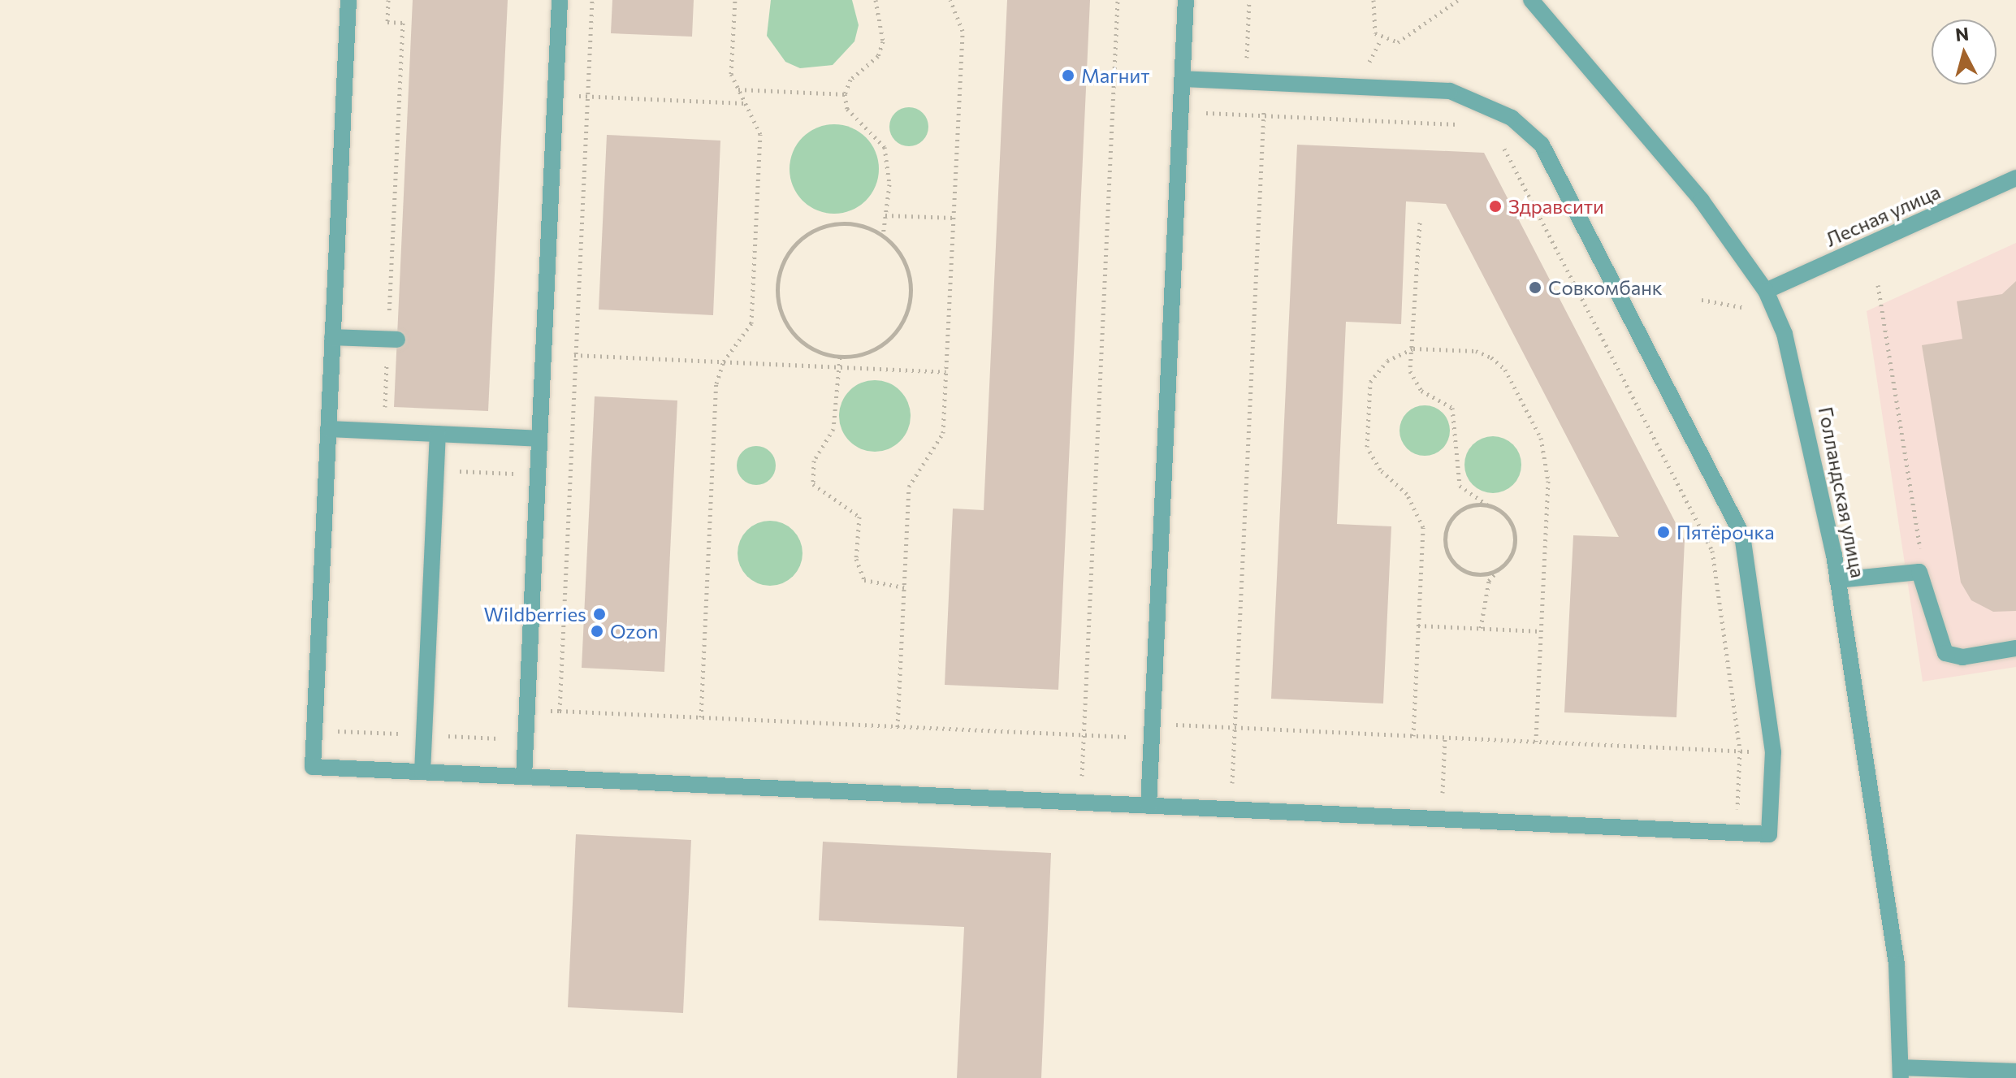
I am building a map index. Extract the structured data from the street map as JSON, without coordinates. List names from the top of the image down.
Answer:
{
  "streets": {
    "street": ["Лесная улица", "Голландская улица"]
  },
  "crossings": [
    ["Лесная улица", "Голландская улица"]
  ],
  "places": [
    "Магнит",
    "Здравсити",
    "Совкомбанк",
    "Пятёрочка",
    "Wildberries",
    "Ozon"
  ],
  "north": "top"
}
